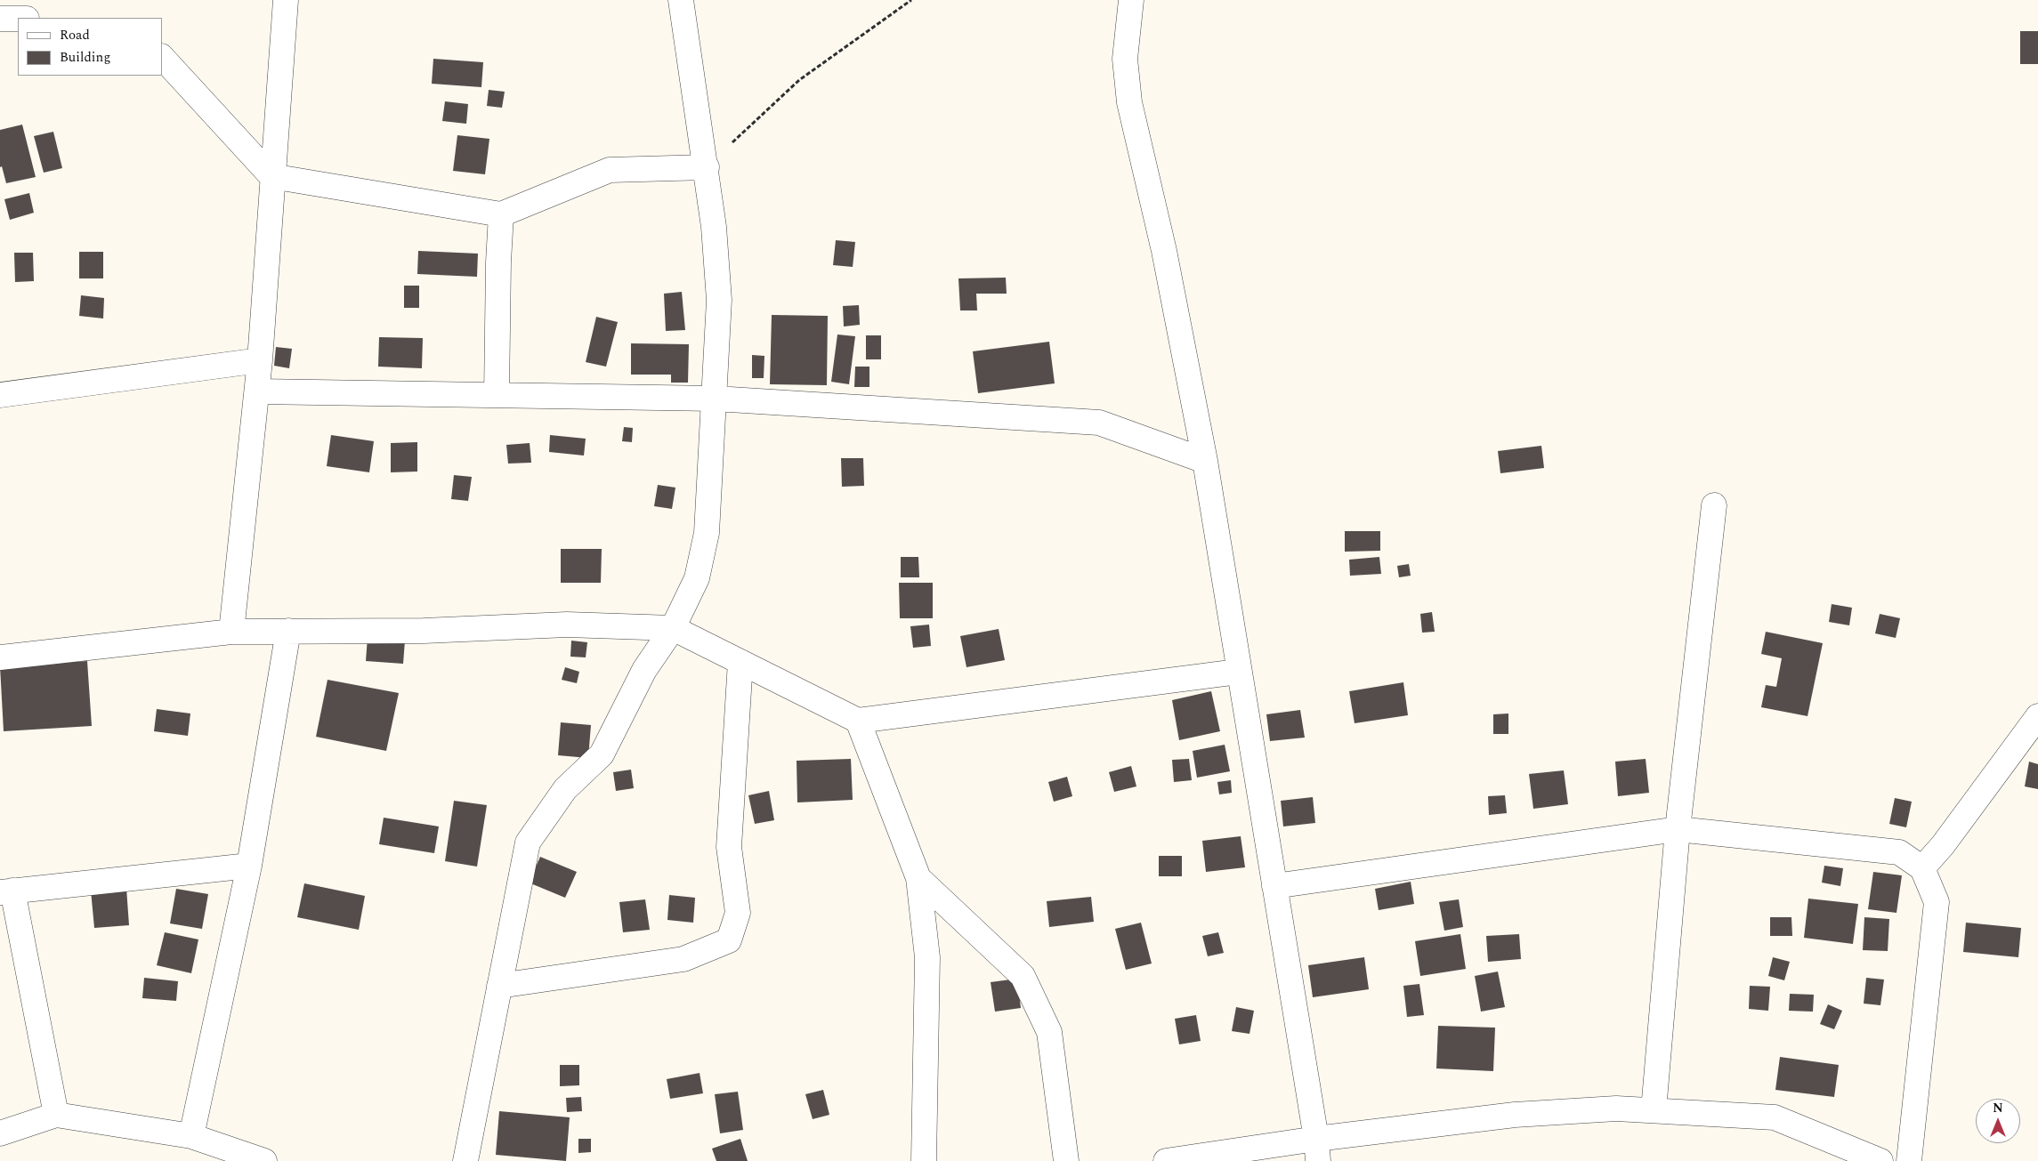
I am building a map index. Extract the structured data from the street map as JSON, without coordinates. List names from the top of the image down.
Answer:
{
  "legend": ["Road", "Building"],
  "north": "top"
}
